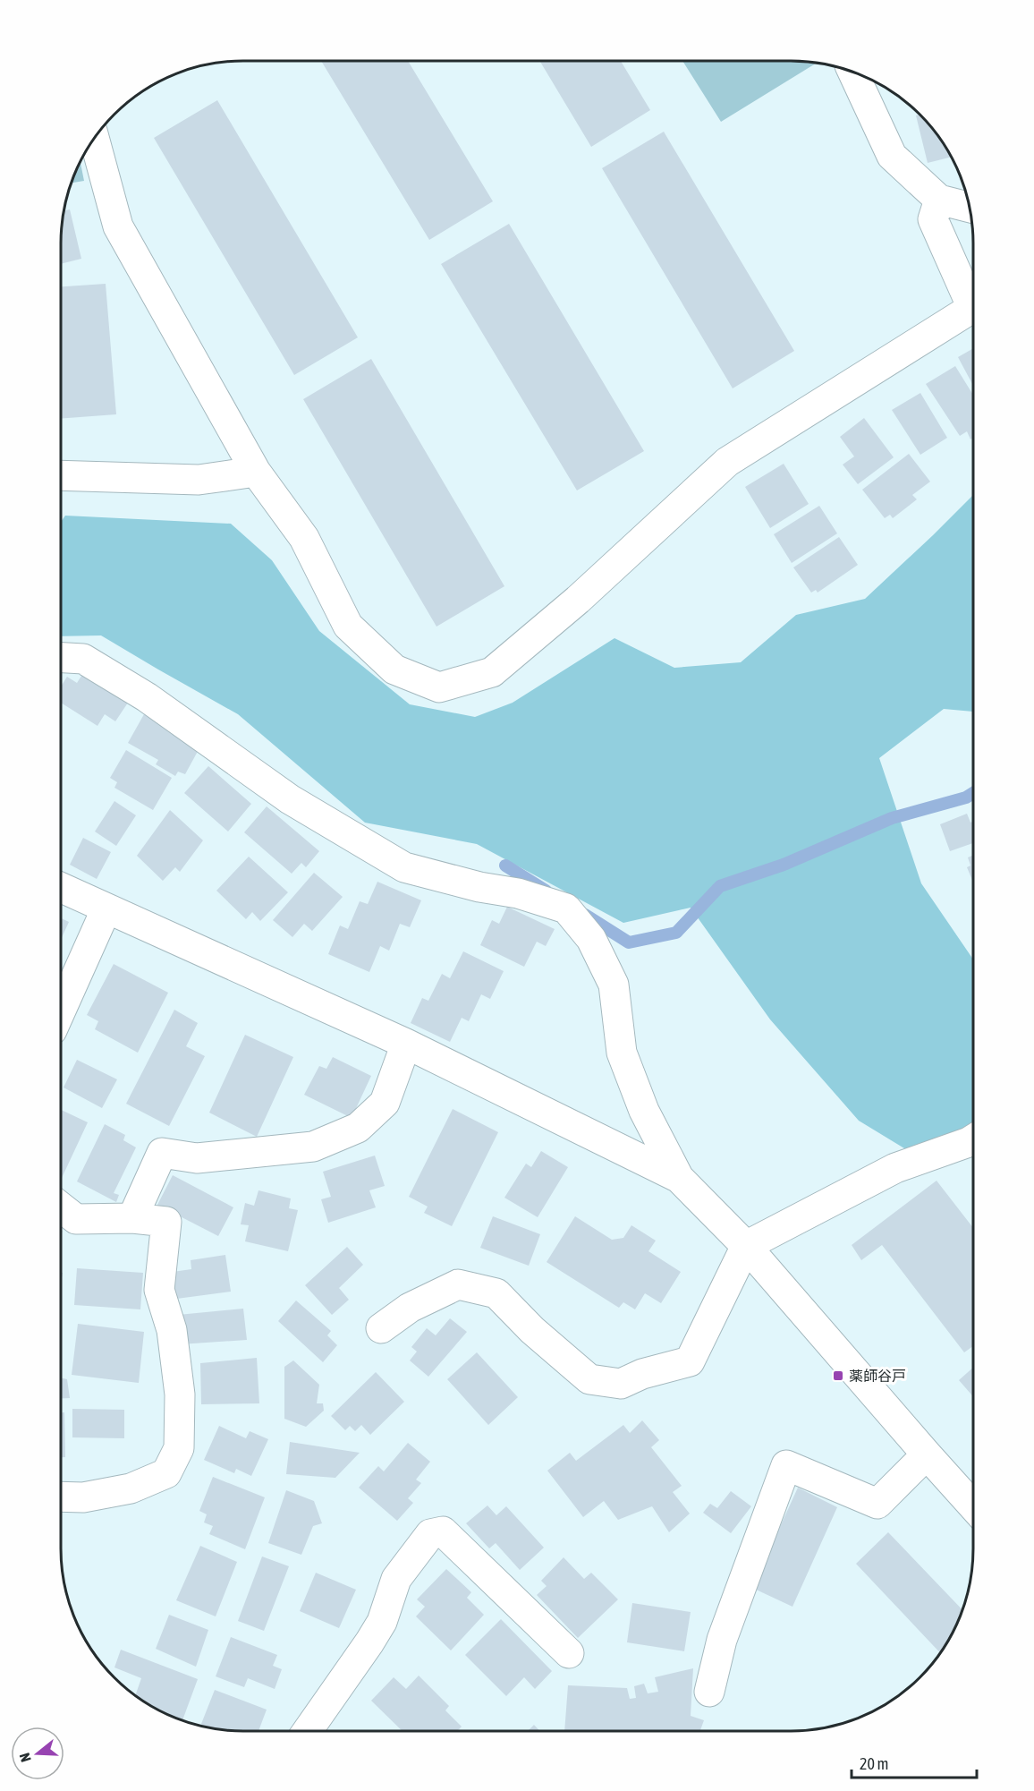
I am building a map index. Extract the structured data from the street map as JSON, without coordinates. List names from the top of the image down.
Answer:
{
  "places": {
    "transit": ["薬師谷戸"]
  },
  "scale_bar": "20 m",
  "north": "left"
}
